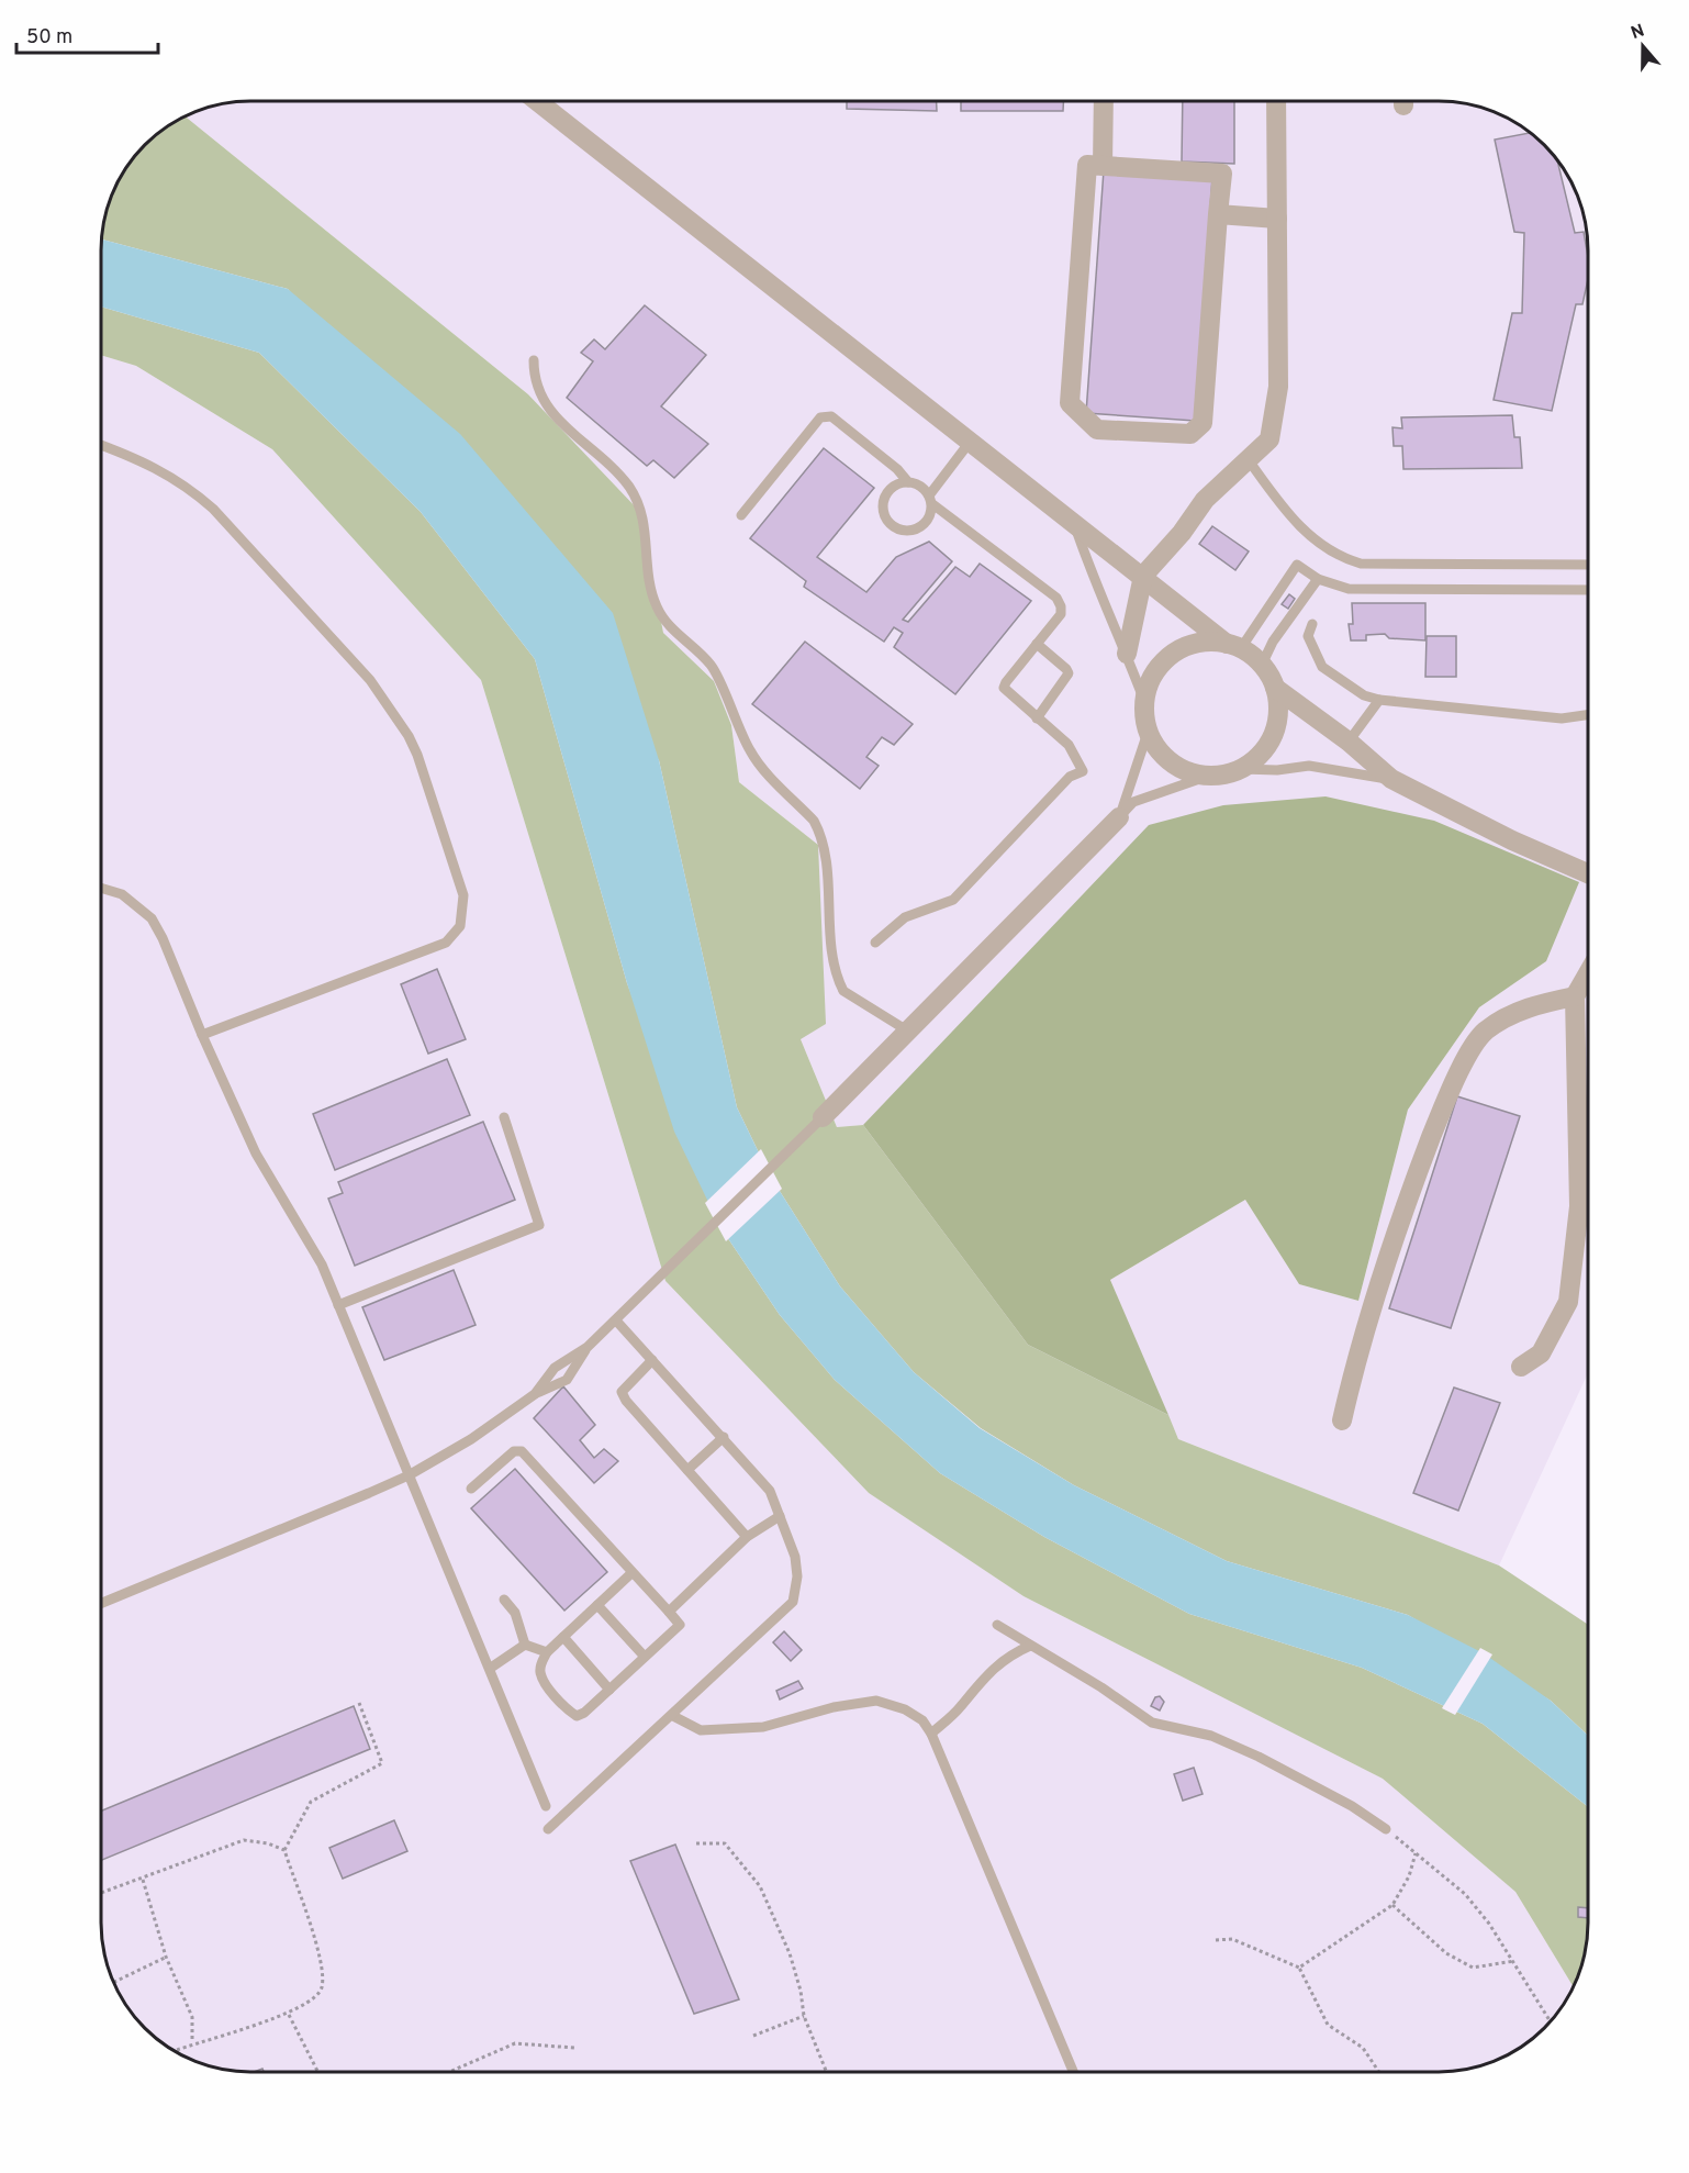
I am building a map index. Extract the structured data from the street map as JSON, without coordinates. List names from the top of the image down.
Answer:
{
  "scale_bar": "50 m",
  "north": "top"
}
